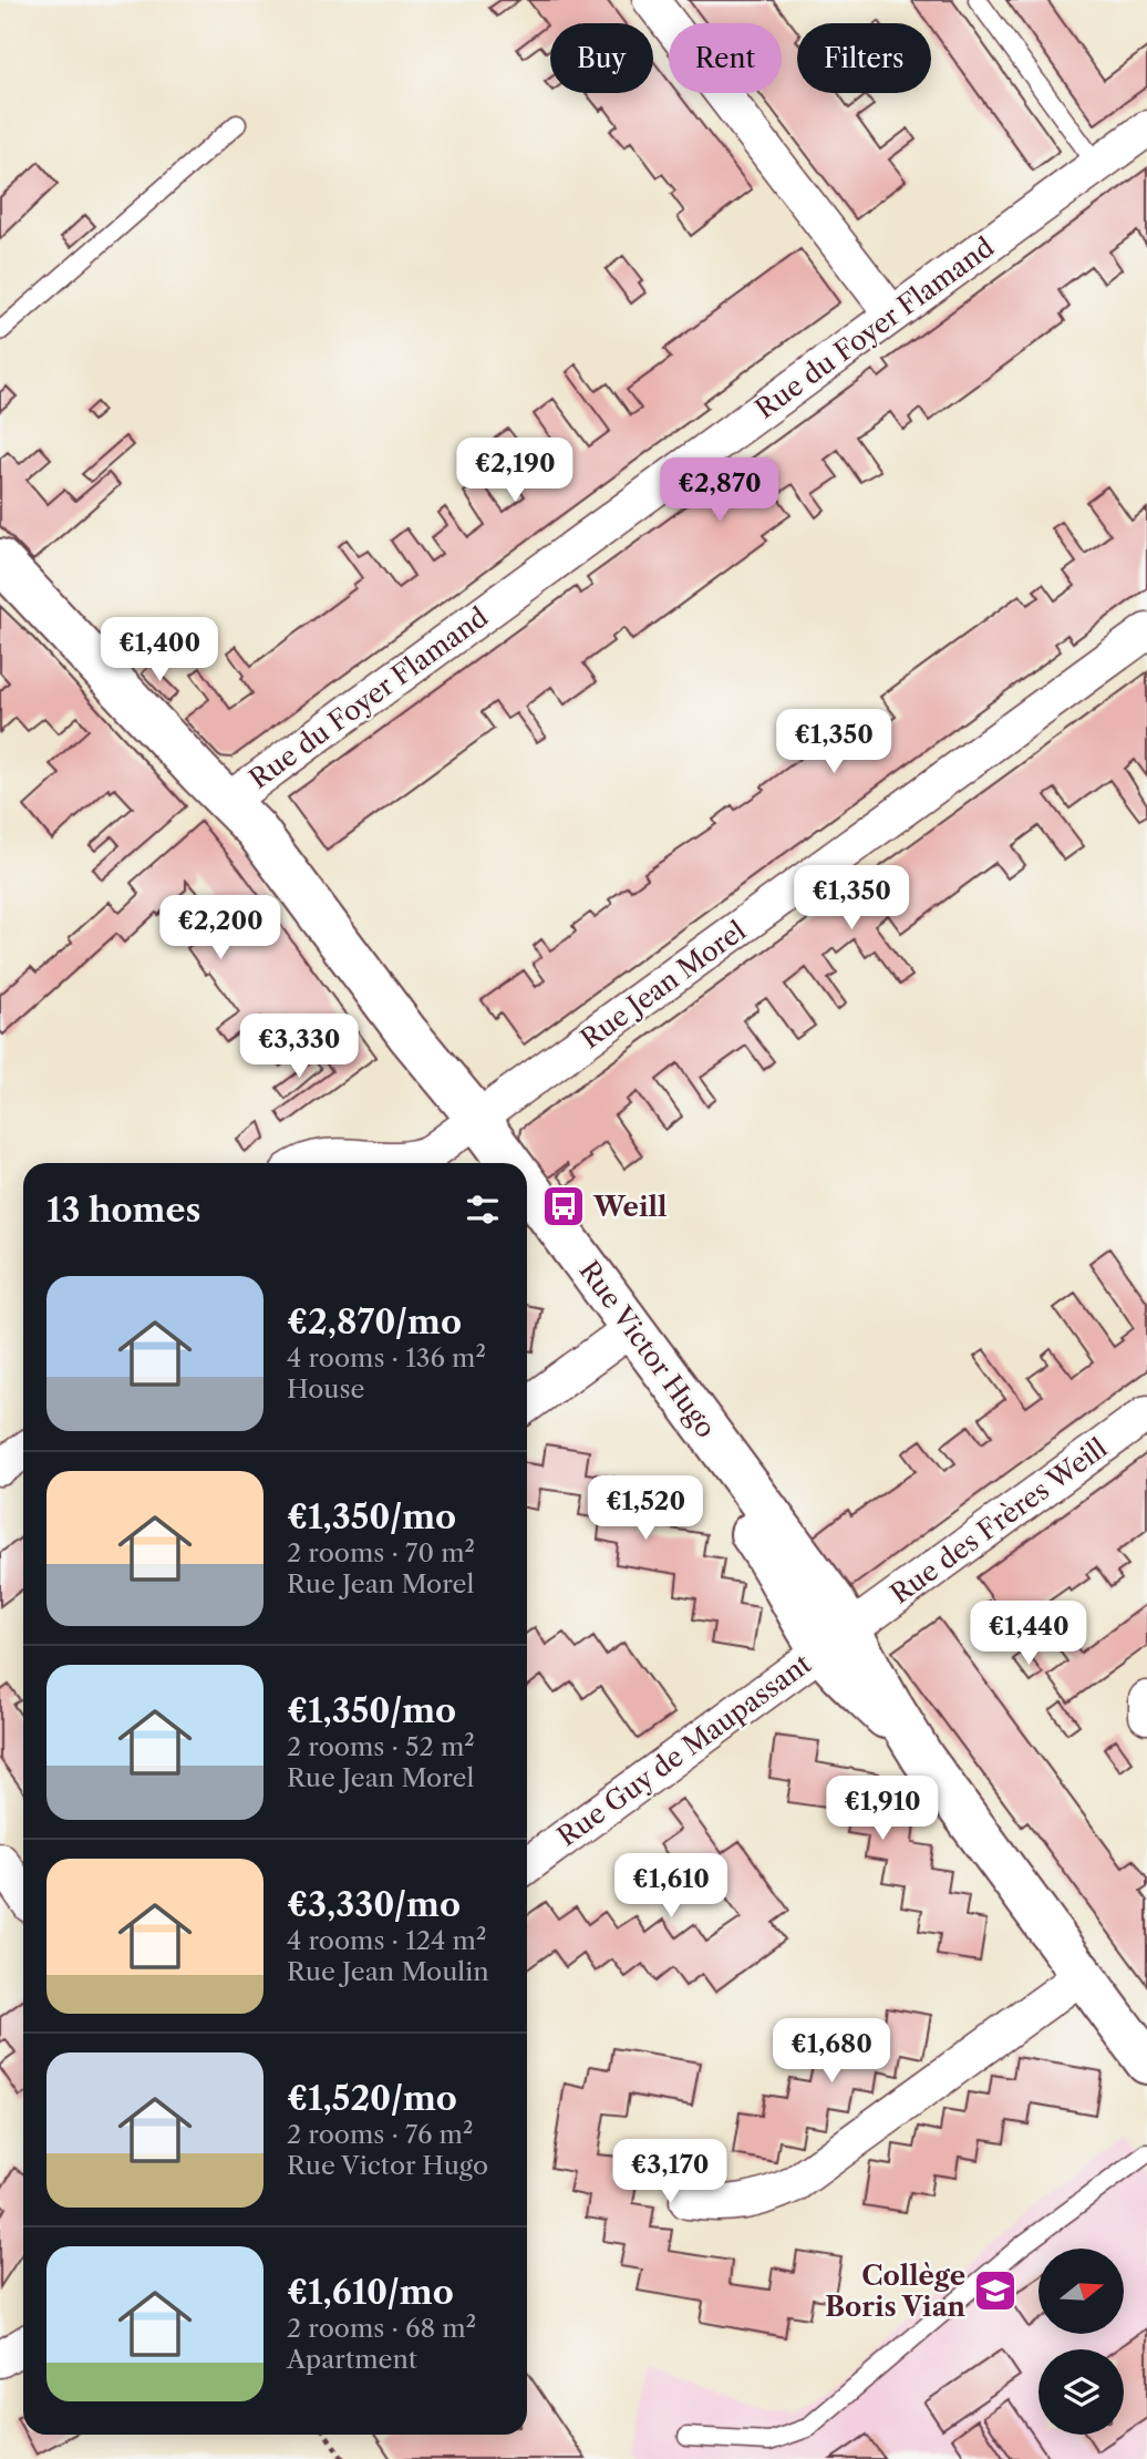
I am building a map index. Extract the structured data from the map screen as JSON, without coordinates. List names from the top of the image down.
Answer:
{
  "streets": {
    "street": [
      "Rue du Foyer Flamand",
      "Rue Jean Morel",
      "Rue Victor Hugo",
      "Rue des Frères Weill",
      "Rue Guy de Maupassant"
    ]
  },
  "crossings": [
    ["Rue du Foyer Flamand", "Rue Victor Hugo"],
    ["Rue Jean Morel", "Rue Victor Hugo"],
    ["Rue Victor Hugo", "Rue des Frères Weill"],
    ["Rue Victor Hugo", "Rue Guy de Maupassant"],
    ["Rue des Frères Weill", "Rue Guy de Maupassant"]
  ],
  "places": {
    "bus stop": ["Weill"],
    "school or university": ["Collège Boris Vian"]
  },
  "north": "right",
  "page": {
    "chip": ["Buy", "Rent", "Filters"],
    "price": [
      "€2,190",
      "€2,870",
      "€1,400",
      "€1,350",
      "€1,350",
      "€2,200",
      "€3,330",
      "€1,520",
      "€1,440",
      "€1,910",
      "€1,610",
      "€1,680",
      "€3,170"
    ],
    "heading": "13 homes",
    "list": [
      {
        "name": "€2,870/mo",
        "note": "4 rooms · 136 m² · House"
      },
      {
        "name": "€1,350/mo",
        "note": "2 rooms · 70 m² · Rue Jean Morel"
      },
      {
        "name": "€1,350/mo",
        "note": "2 rooms · 52 m² · Rue Jean Morel"
      },
      {
        "name": "€3,330/mo",
        "note": "4 rooms · 124 m² · Rue Jean Moulin"
      },
      {
        "name": "€1,520/mo",
        "note": "2 rooms · 76 m² · Rue Victor Hugo"
      },
      {
        "name": "€1,610/mo",
        "note": "2 rooms · 68 m² · Apartment"
      }
    ]
  }
}
